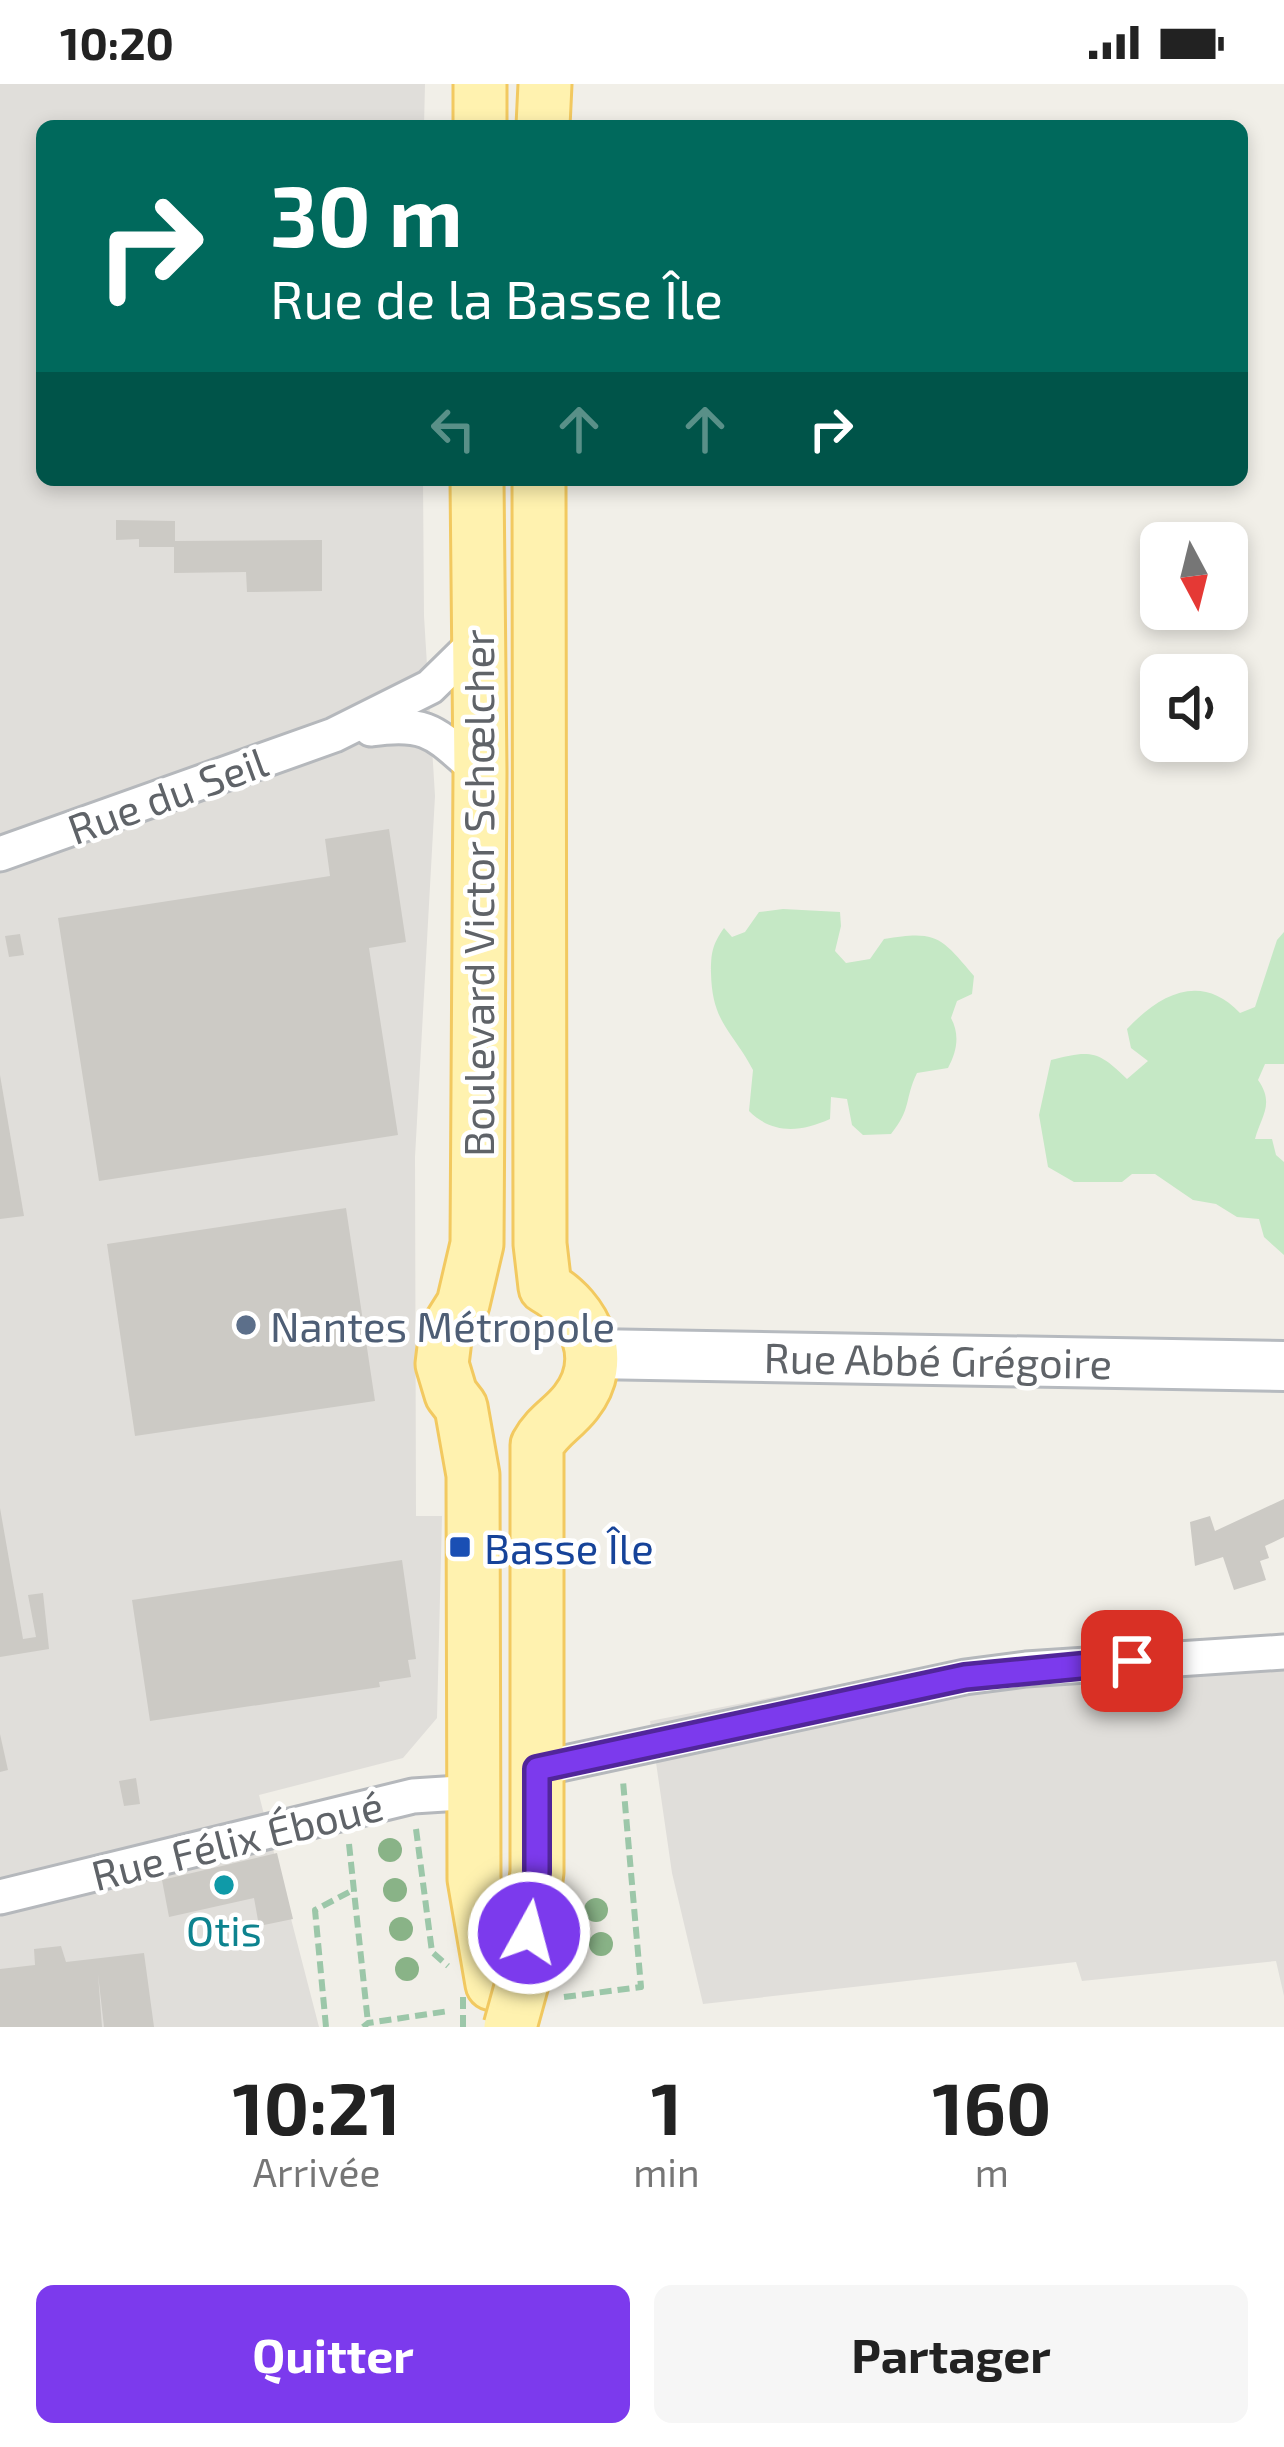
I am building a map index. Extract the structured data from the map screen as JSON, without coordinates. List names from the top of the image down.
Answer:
{
  "streets": {
    "main road": ["Boulevard Victor Schœlcher"],
    "street": ["Rue du Seil", "Rue Abbé Grégoire", "Rue Félix Éboué"]
  },
  "crossings": [
    ["Rue du Seil", "Boulevard Victor Schœlcher"],
    ["Boulevard Victor Schœlcher", "Rue Abbé Grégoire"],
    ["Boulevard Victor Schœlcher", "Rue Félix Éboué"]
  ],
  "places": {
    "other": ["Nantes Métropole", "Otis"],
    "transit": ["Basse Île"]
  },
  "north": "bottom",
  "page": {
    "status": "10:20",
    "turn": ["30 m", "Rue de la Basse Île"],
    "eta": [
      "10:21",
      "Arrivée",
      "1",
      "min",
      "160",
      "m"
    ],
    "buttons": ["Quitter", "Partager"]
  }
}
